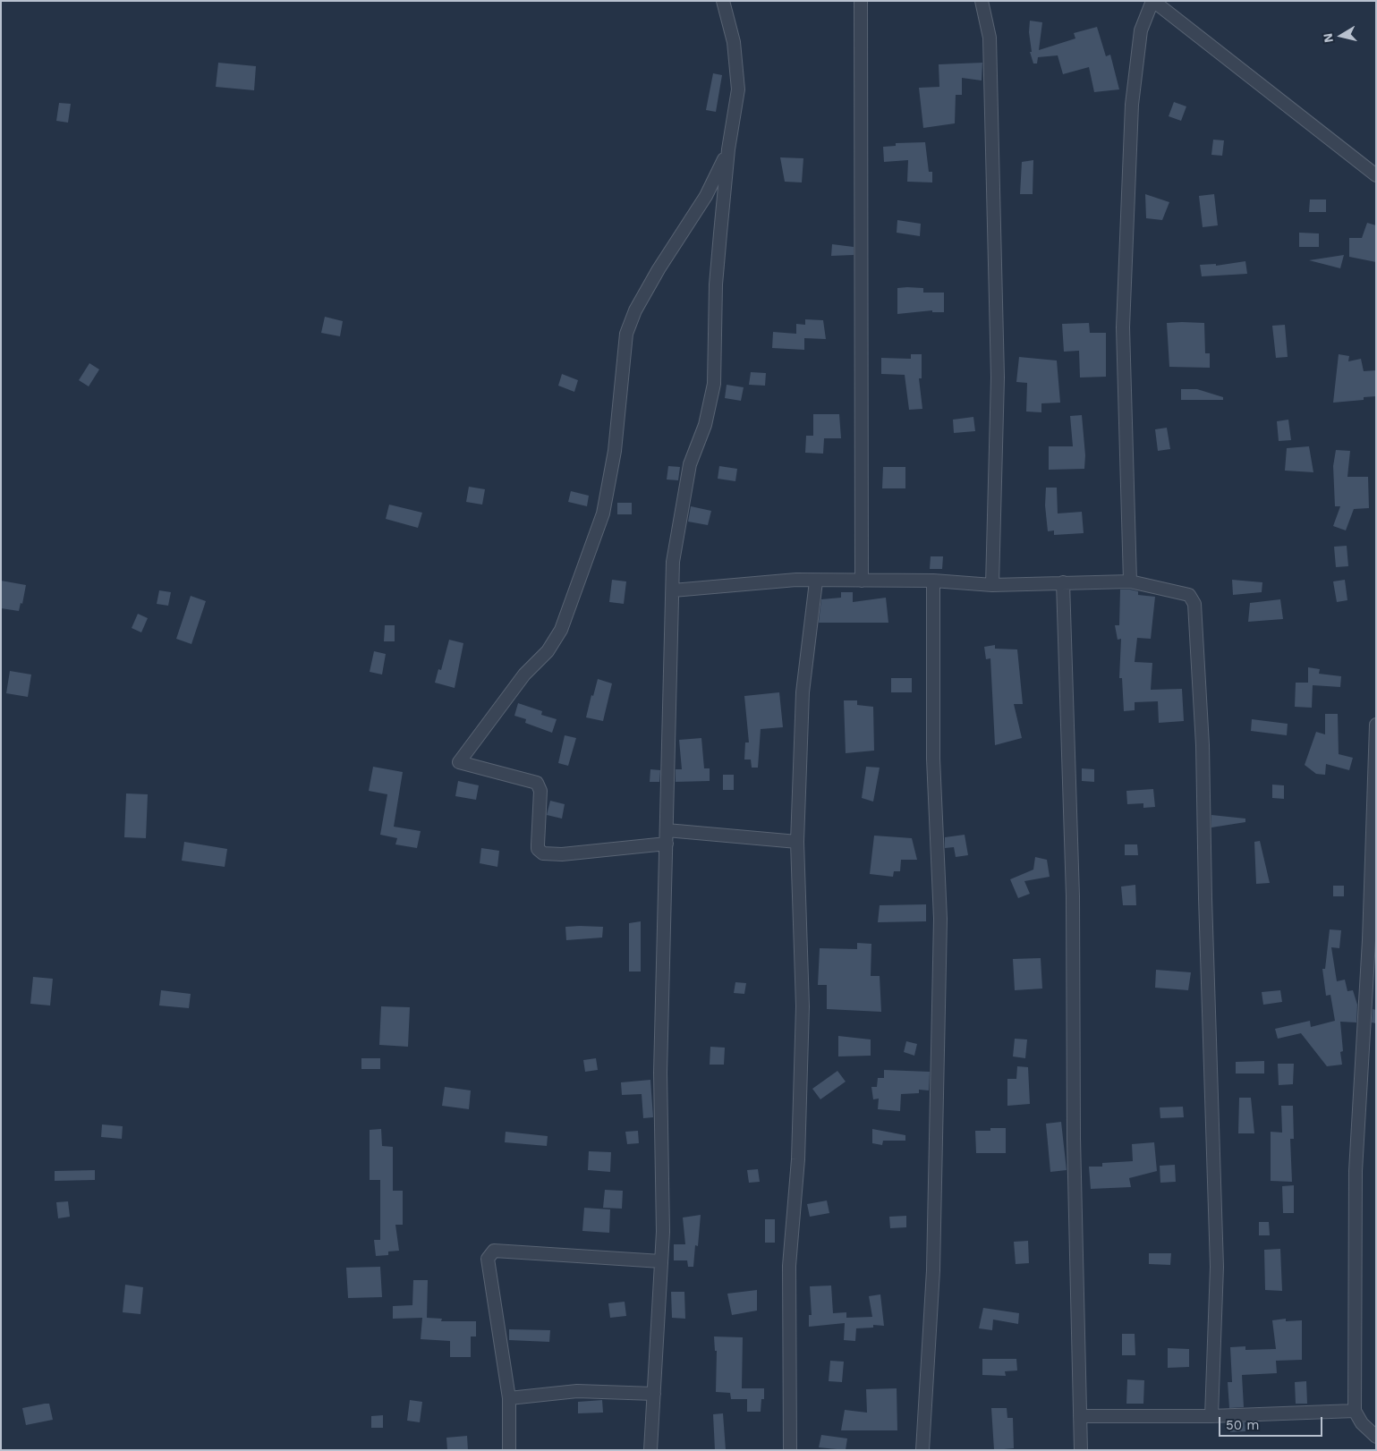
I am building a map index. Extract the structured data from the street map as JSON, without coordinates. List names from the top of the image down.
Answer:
{
  "scale_bar": "50 m",
  "north": "left"
}
